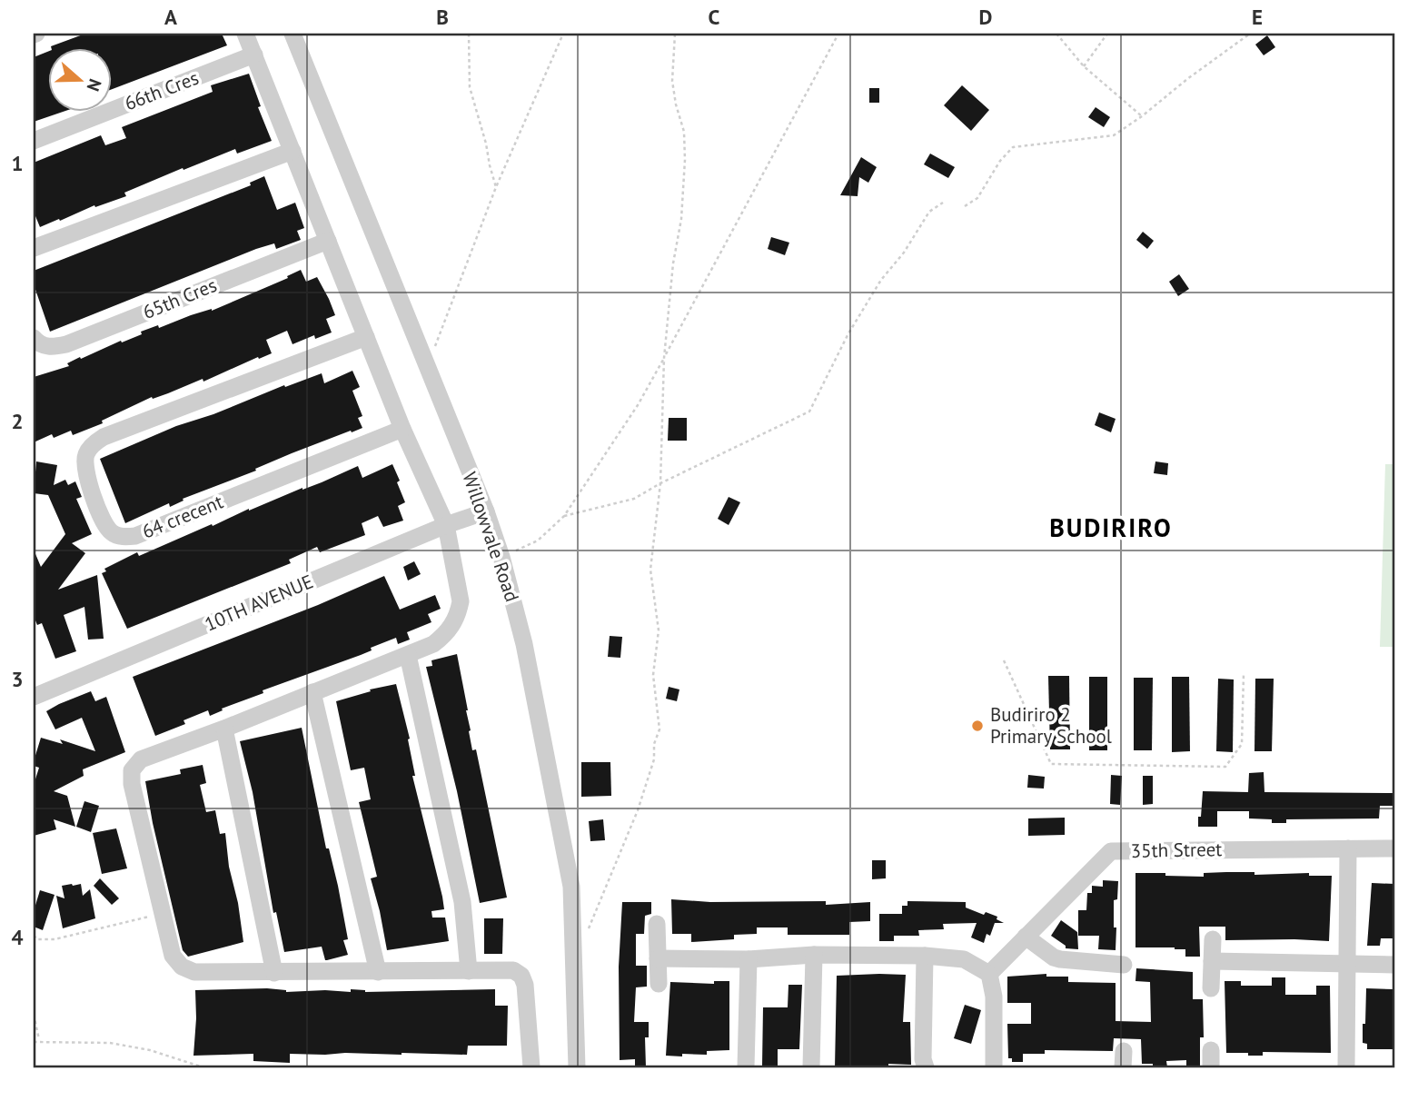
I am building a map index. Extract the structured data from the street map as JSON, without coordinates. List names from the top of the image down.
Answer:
{
  "streets": {
    "street": [
      "66th Cres",
      "65th Cres",
      "64 crecent",
      "Willowvale Road",
      "10TH AVENUE",
      "35th Street"
    ]
  },
  "crossings": [
    ["Willowvale Road", "10TH AVENUE"]
  ],
  "districts": ["BUDIRIRO"],
  "places": ["Budiriro 2 Primary School"],
  "north": "right",
  "grid": {
    "columns": [
      "A",
      "B",
      "C",
      "D",
      "E"
    ],
    "rows": [
      "1",
      "2",
      "3",
      "4"
    ]
  }
}
